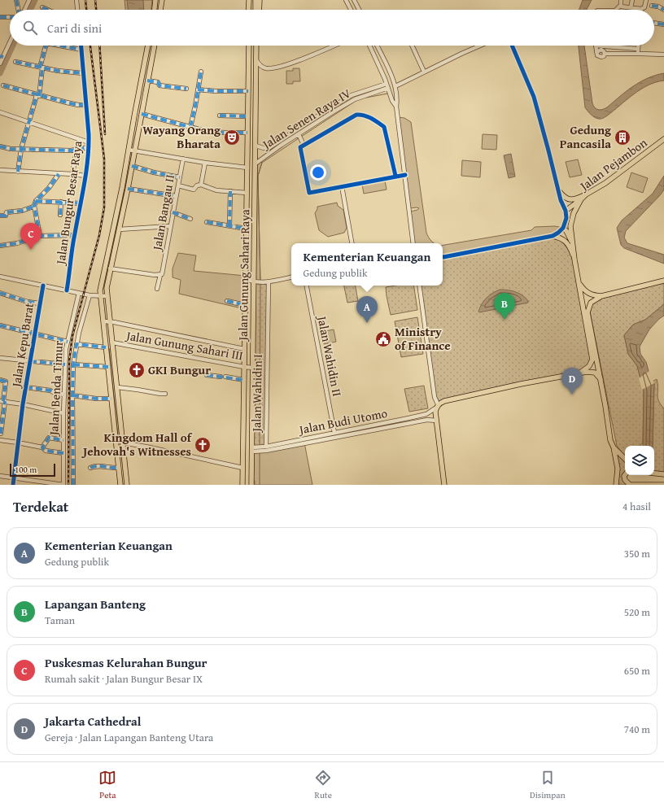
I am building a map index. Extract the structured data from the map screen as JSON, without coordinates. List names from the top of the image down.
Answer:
{
  "streets": {
    "main road": ["Jalan Pejambon", "Jalan Gunung Sahari Raya"],
    "street": [
      "Jalan Senen Raya IV",
      "Jalan Bungur Besar Raya",
      "Jalan Bangau II",
      "Jalan Kepu Barat",
      "Jalan Gunung Sahari III",
      "Jalan Wahidin II",
      "Jalan Benda Timur",
      "Jalan Wahidin I",
      "Jalan Budi Utomo"
    ]
  },
  "crossings": [
    ["Jalan Senen Raya IV", "Jalan Gunung Sahari Raya"],
    ["Jalan Gunung Sahari Raya", "Jalan Gunung Sahari III"],
    ["Jalan Gunung Sahari Raya", "Jalan Budi Utomo"],
    ["Jalan Wahidin II", "Jalan Budi Utomo"],
    ["Jalan Wahidin I", "Jalan Budi Utomo"]
  ],
  "places": {
    "theatre": ["Wayang Orang Bharata"],
    "building": ["Gedung Pancasila"],
    "public building": ["Ministry of Finance"],
    "church": ["GKI Bungur", "Kingdom Hall of Jehovah's Witnesses"]
  },
  "scale_bar": "100 m",
  "page": {
    "search": "Cari di sini",
    "pins": [
      "C",
      "B",
      "A",
      "D"
    ],
    "popup": ["Kementerian Keuangan", "Gedung publik"],
    "scale": "100 m",
    "heading": ["Terdekat", "4 hasil"],
    "list": [
      {
        "mark": "A",
        "name": "Kementerian Keuangan",
        "note": "Gedung publik",
        "value": "350 m"
      },
      {
        "mark": "B",
        "name": "Lapangan Banteng",
        "note": "Taman",
        "value": "520 m"
      },
      {
        "mark": "C",
        "name": "Puskesmas Kelurahan Bungur",
        "note": "Rumah sakit · Jalan Bungur Besar IX",
        "value": "650 m"
      },
      {
        "mark": "D",
        "name": "Jakarta Cathedral",
        "note": "Gereja · Jalan Lapangan Banteng Utara",
        "value": "740 m"
      }
    ],
    "nav": ["Peta", "Rute", "Disimpan"]
  }
}
